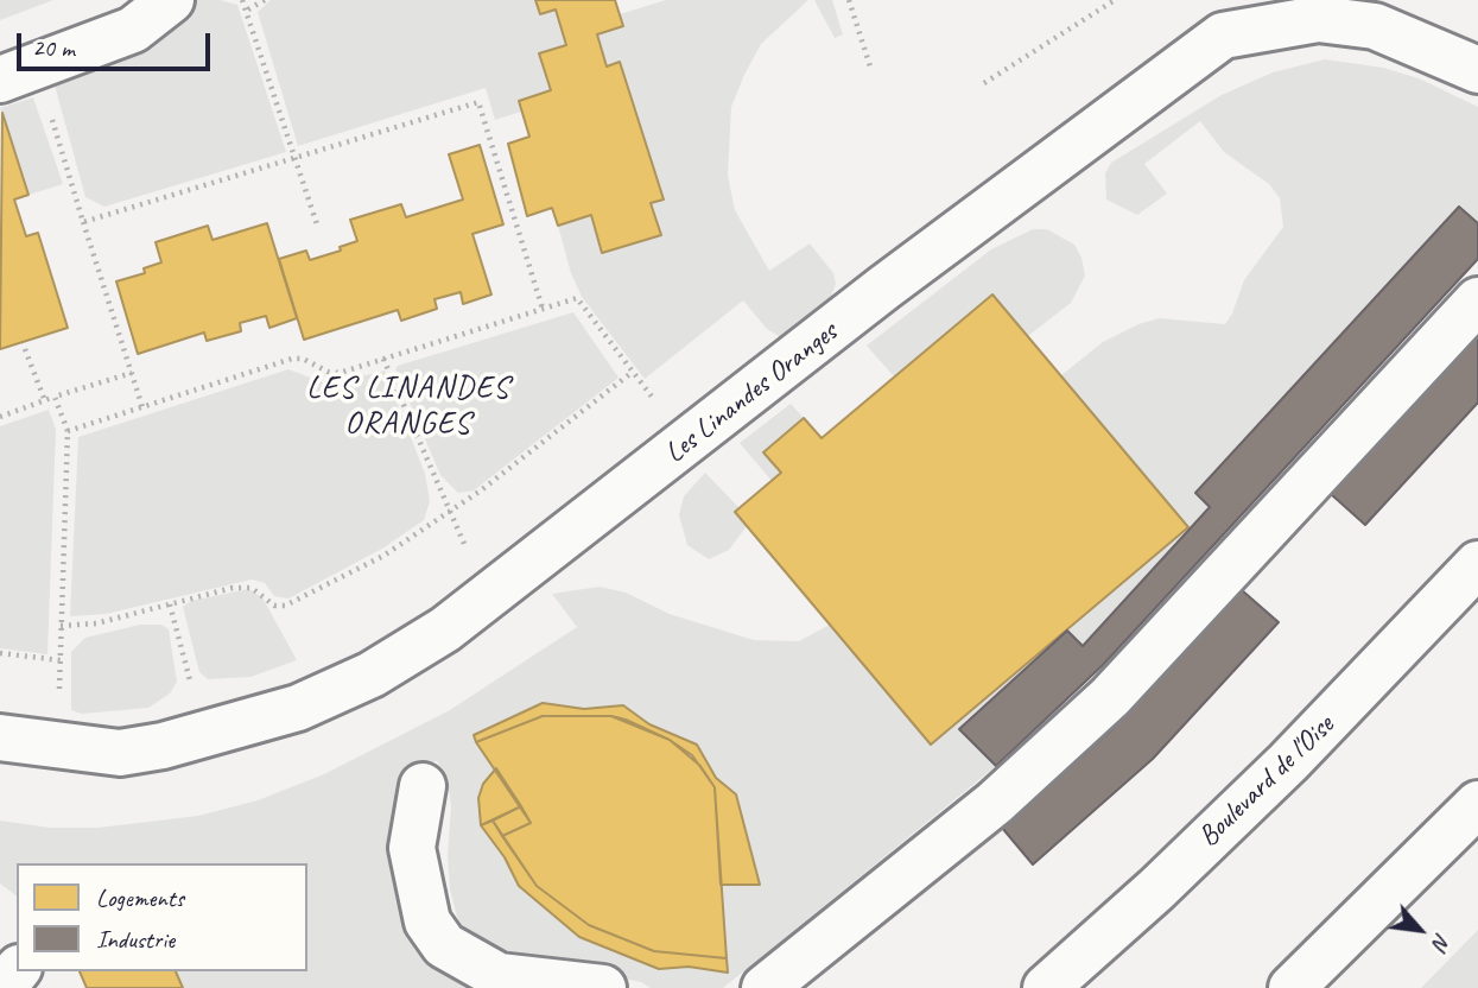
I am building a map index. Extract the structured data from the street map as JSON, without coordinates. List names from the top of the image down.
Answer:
{
  "streets": {
    "street": ["Les Linandes Oranges", "Boulevard de l'Oise"]
  },
  "districts": ["LES LINANDES ORANGES"],
  "legend": ["Logements", "Industrie"],
  "scale_bar": "20 m",
  "north": "bottom right"
}
